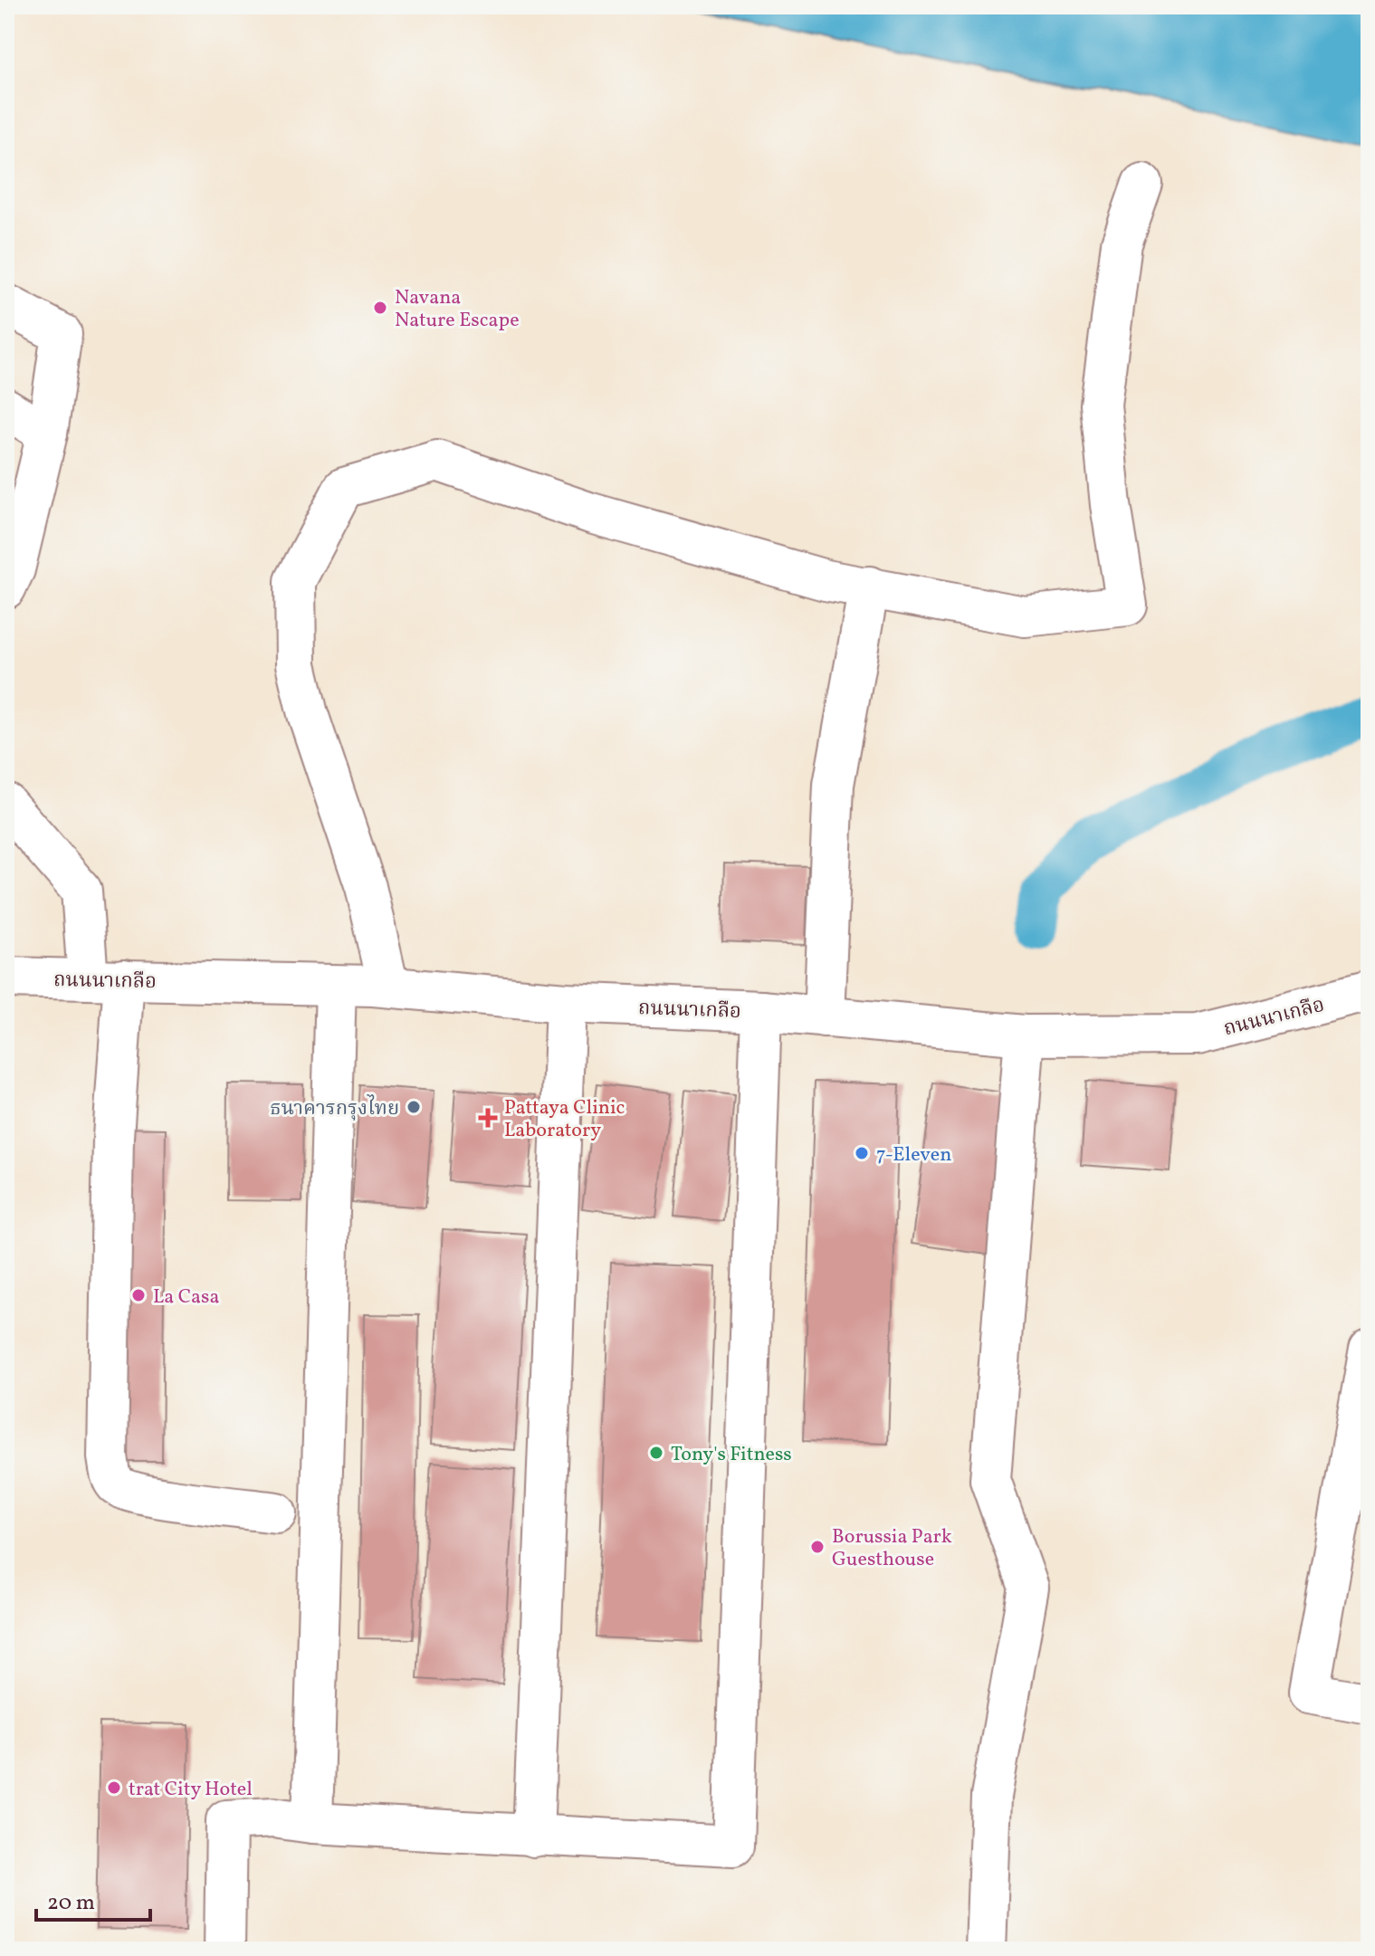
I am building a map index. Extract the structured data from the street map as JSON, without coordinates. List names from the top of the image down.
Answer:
{
  "streets": {
    "street": ["ถนนนาเกลือ"]
  },
  "places": {
    "other": [
      "Navana Nature Escape",
      "ธนาคารกรุงไทย",
      "7-Eleven",
      "La Casa",
      "Tony's Fitness",
      "Borussia Park Guesthouse",
      "trat City Hotel"
    ],
    "health": ["Pattaya Clinic Laboratory"]
  },
  "scale_bar": "20 m"
}
